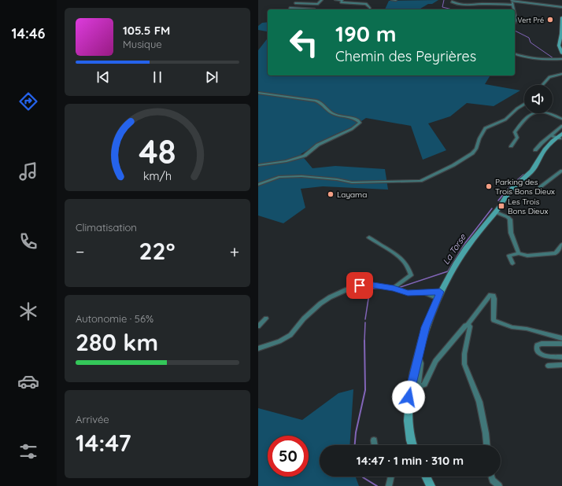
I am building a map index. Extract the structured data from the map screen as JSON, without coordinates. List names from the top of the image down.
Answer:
{
  "water": ["La Torse"],
  "places": {
    "other": ["Vert Pré", "Parking des Trois Bons Dieux", "Layama"],
    "transit": ["Les Trois Bons Dieux"]
  },
  "page": {
    "tabs": "14:46",
    "turn": ["190 m", "Chemin des Peyrières"],
    "song": ["105.5 FM", "Musique"],
    "tile": [
      "Climatisation",
      ["Autonomie · 56%", "280 km"],
      ["Arrivée", "14:47"]
    ],
    "heat": ["−", "22°", "+"],
    "limit": "50",
    "trip": "14:47 · 1 min · 310 m",
    "gauge": ["48", "km/h"]
  }
}
